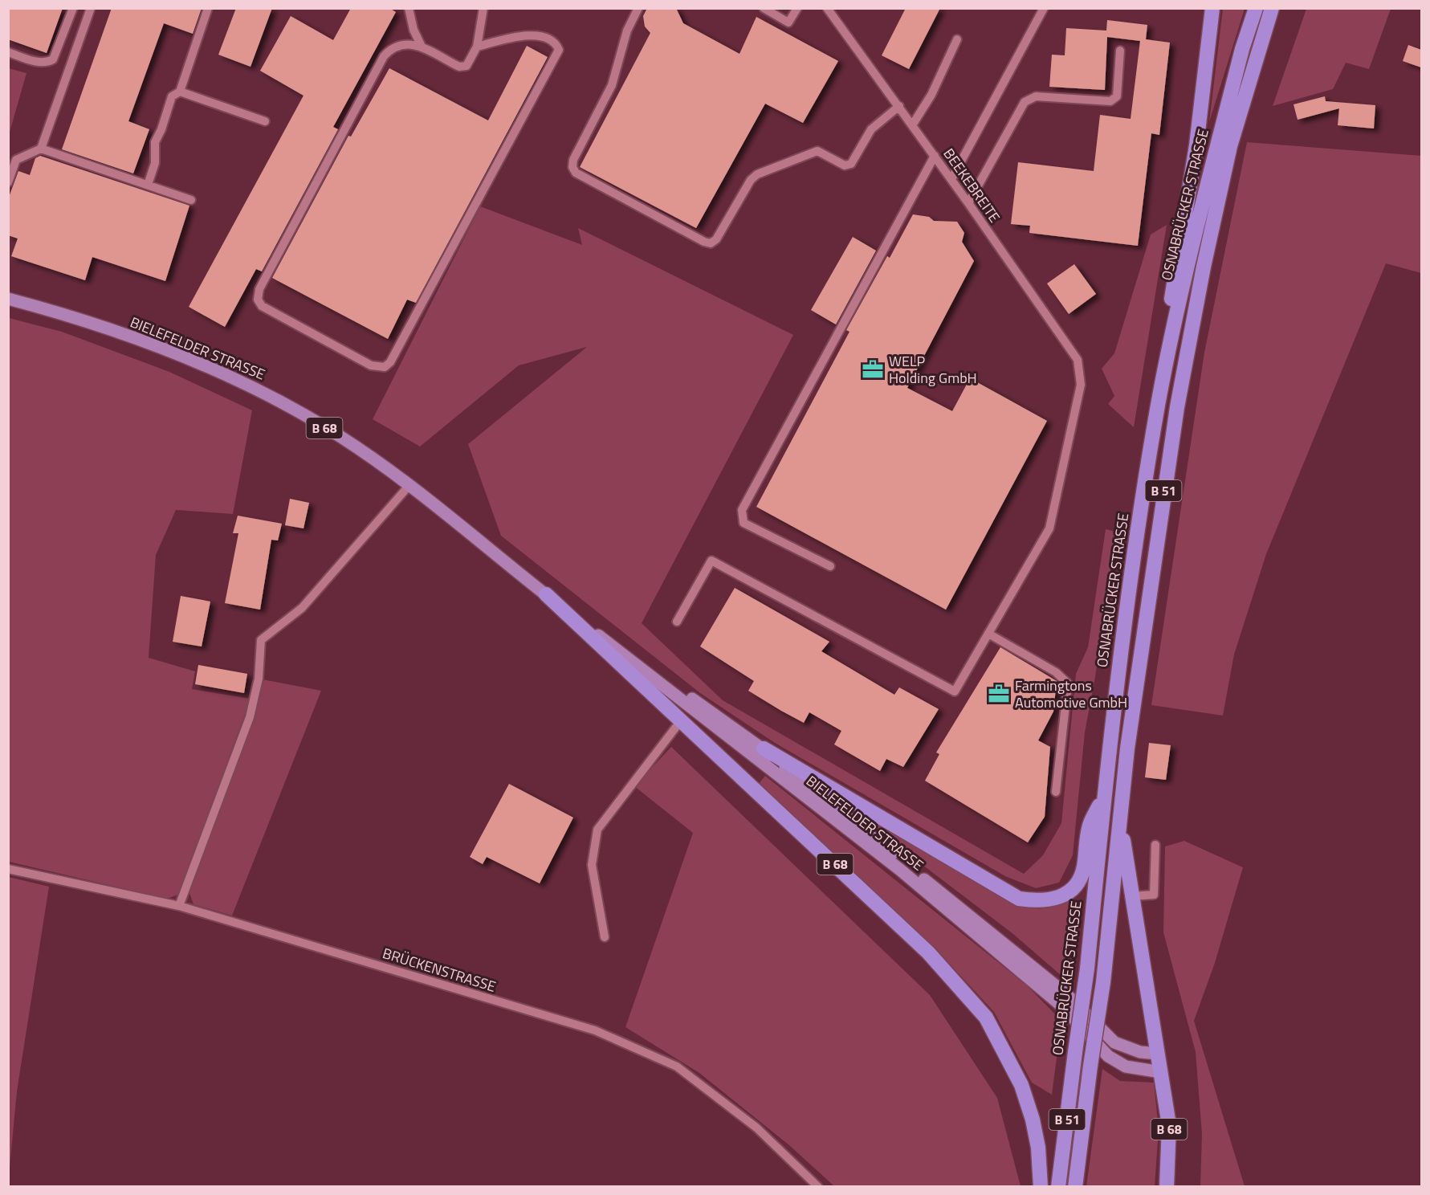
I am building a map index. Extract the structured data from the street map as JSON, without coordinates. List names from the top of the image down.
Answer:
{
  "streets": {
    "highway": ["OSNABRÜCKER STRASSE", "B 68", "B 51"],
    "main road": ["BIELEFELDER STRASSE"],
    "street": ["BEEKEBREITE", "BRÜCKENSTRASSE"]
  },
  "crossings": [
    ["OSNABRÜCKER STRASSE", "B 68"],
    ["BIELEFELDER STRASSE", "B 68"]
  ],
  "places": {
    "office": ["WELP Holding GmbH", "Farmingtons Automotive GmbH"]
  }
}
